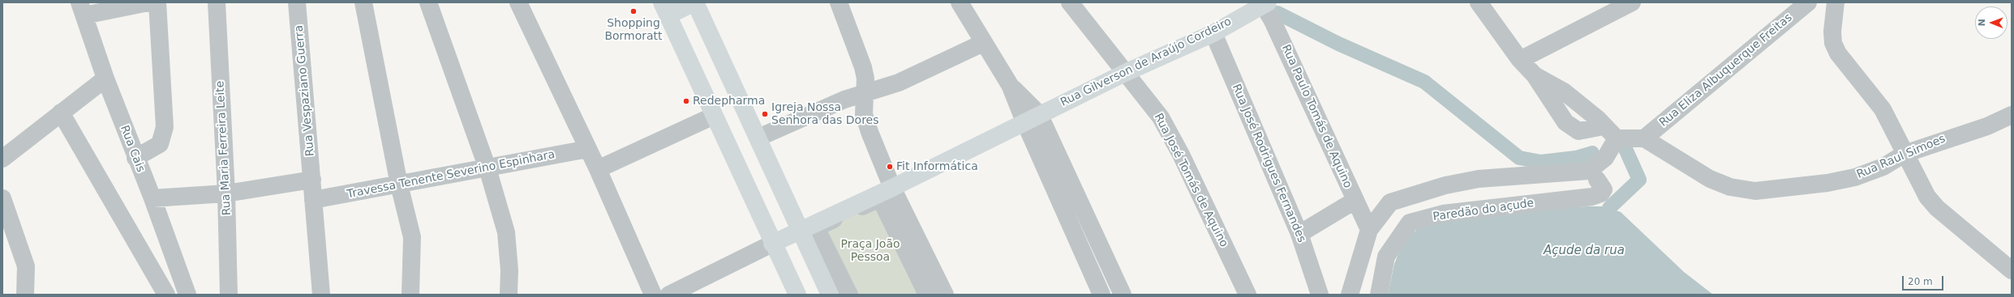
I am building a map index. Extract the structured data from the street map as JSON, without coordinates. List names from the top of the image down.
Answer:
{
  "streets": {
    "main road": ["Rua Gilverson de Araújo Cordeiro"],
    "street": [
      "Rua Eliza Albuquerque Freitas",
      "Rua Vespaziano Guerra",
      "Rua Paulo Tomás de Aquino",
      "Rua Maria Ferreira Leite",
      "Rua Cais",
      "Rua Raul Simoes",
      "Rua José Rodrigues Fernandes",
      "Travessa Tenente Severino Espinhara",
      "Rua José Tomás de Aquino",
      "Paredão do açude"
    ]
  },
  "crossings": [
    ["Rua Gilverson de Araújo Cordeiro", "Rua Paulo Tomás de Aquino"],
    ["Rua Gilverson de Araújo Cordeiro", "Rua José Rodrigues Fernandes"],
    ["Rua Gilverson de Araújo Cordeiro", "Rua José Tomás de Aquino"],
    ["Rua Eliza Albuquerque Freitas", "Rua Raul Simoes"],
    ["Rua Vespaziano Guerra", "Travessa Tenente Severino Espinhara"]
  ],
  "water": ["Açude da rua"],
  "parks": ["Praça João Pessoa"],
  "places": [
    "Shopping Bormoratt",
    "Redepharma",
    "Igreja Nossa Senhora das Dores",
    "Fit Informática"
  ],
  "scale_bar": "20 m",
  "north": "left"
}
